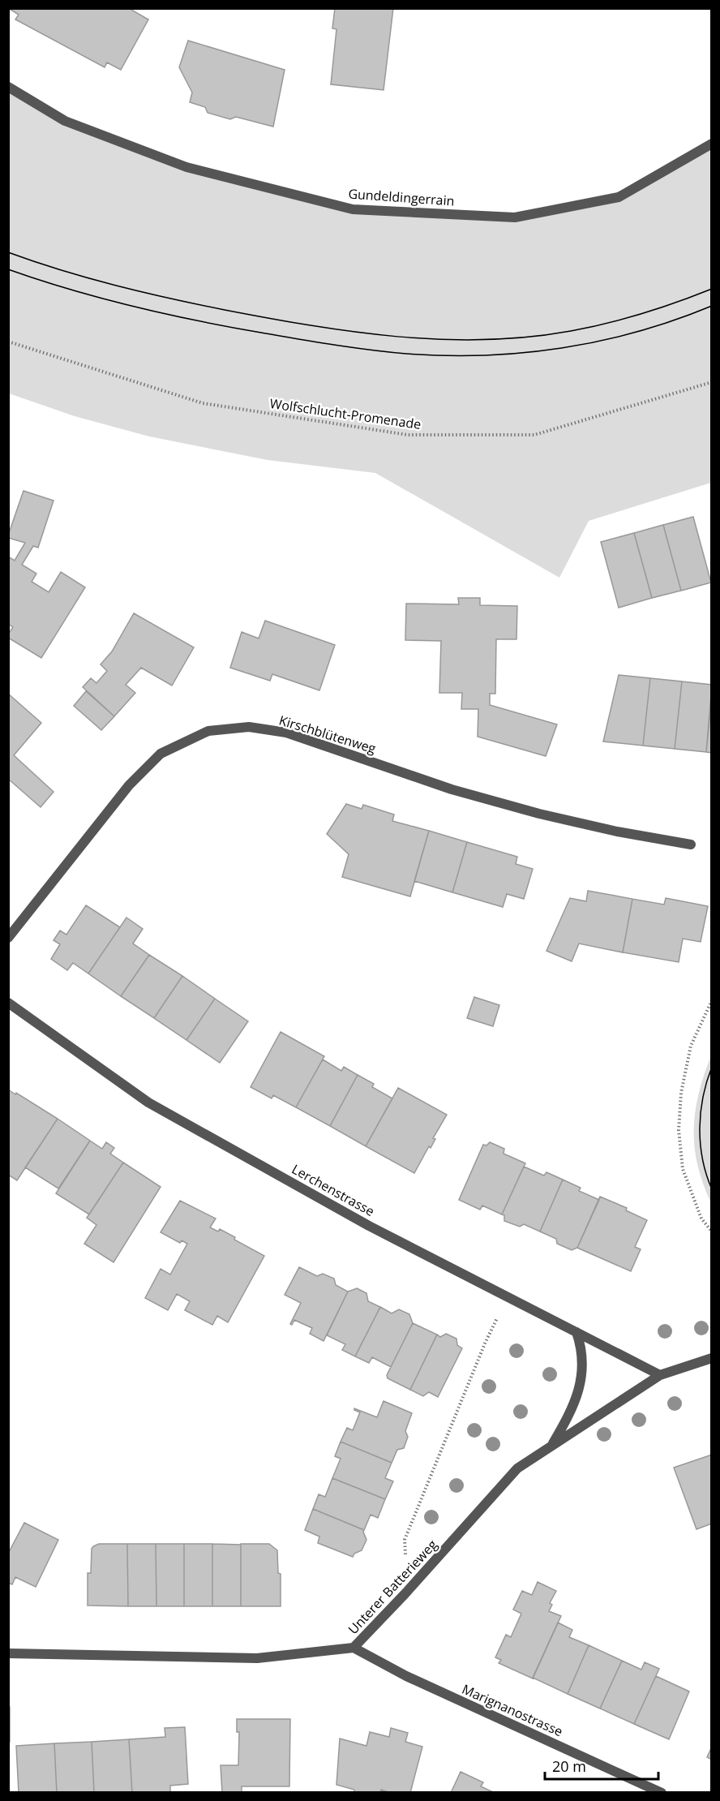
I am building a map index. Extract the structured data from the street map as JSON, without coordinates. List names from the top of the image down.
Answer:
{
  "streets": {
    "street": [
      "Gundeldingerrain",
      "Kirschblütenweg",
      "Lerchenstrasse",
      "Unterer Batterieweg",
      "Marignanostrasse"
    ],
    "path": ["Wolfschlucht-Promenade"]
  },
  "crossings": [
    ["Lerchenstrasse", "Unterer Batterieweg"],
    ["Unterer Batterieweg", "Marignanostrasse"]
  ],
  "scale_bar": "20 m"
}
